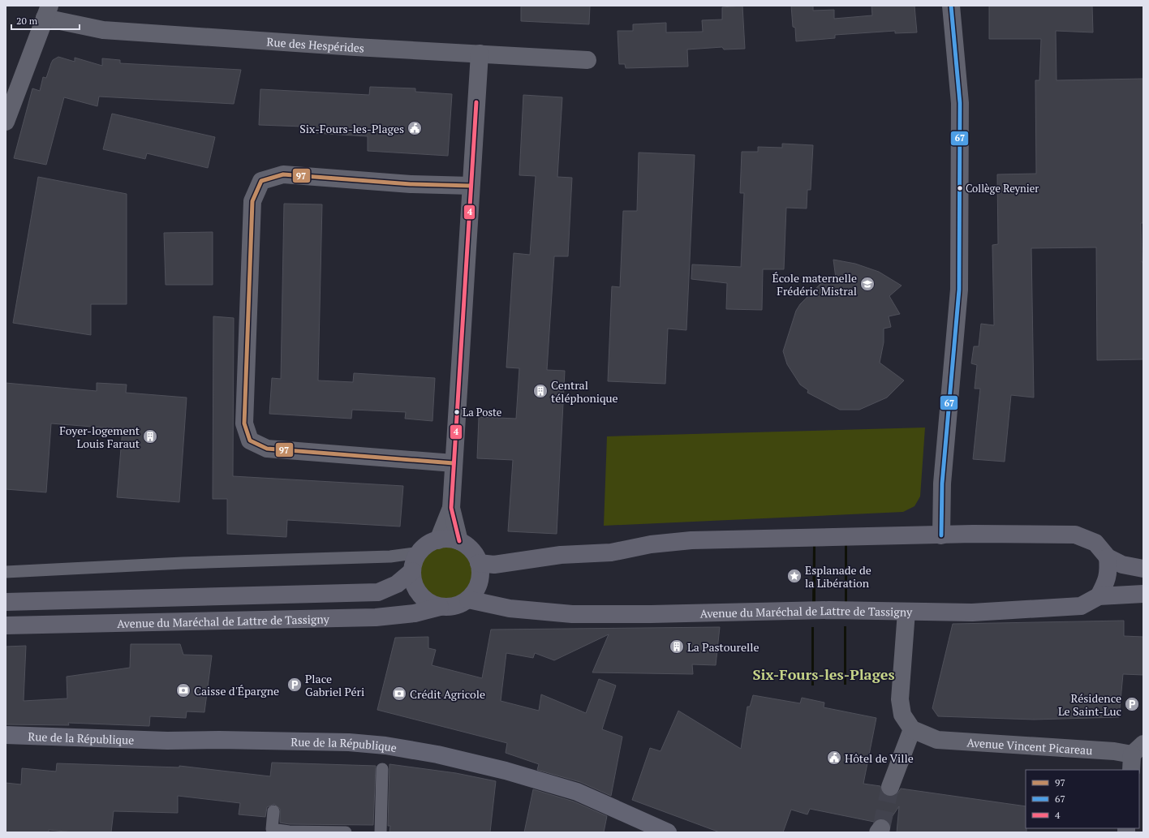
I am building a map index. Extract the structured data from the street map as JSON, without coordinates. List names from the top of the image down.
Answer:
{
  "streets": {
    "main road": ["Avenue du Maréchal de Lattre de Tassigny", "Rue de la République"],
    "street": ["Rue des Hespérides", "Avenue Vincent Picareau"]
  },
  "districts": ["Six-Fours-les-Plages"],
  "places": {
    "public building": ["Six-Fours-les-Plages", "Hôtel de Ville"],
    "other": ["Collège Reynier", "La Poste"],
    "school or university": ["École maternelle Frédéric Mistral"],
    "building": ["Central téléphonique", "Foyer-logement Louis Faraut", "La Pastourelle"],
    "place": ["Esplanade de la Libération"],
    "parking": ["Place Gabriel Péri", "Résidence Le Saint-Luc"],
    "bank": ["Caisse d'Épargne", "Crédit Agricole"]
  },
  "lines": ["transit line 67", "transit line 4", "transit line 97"],
  "legend": ["97", "67", "4"],
  "scale_bar": "20 m"
}
